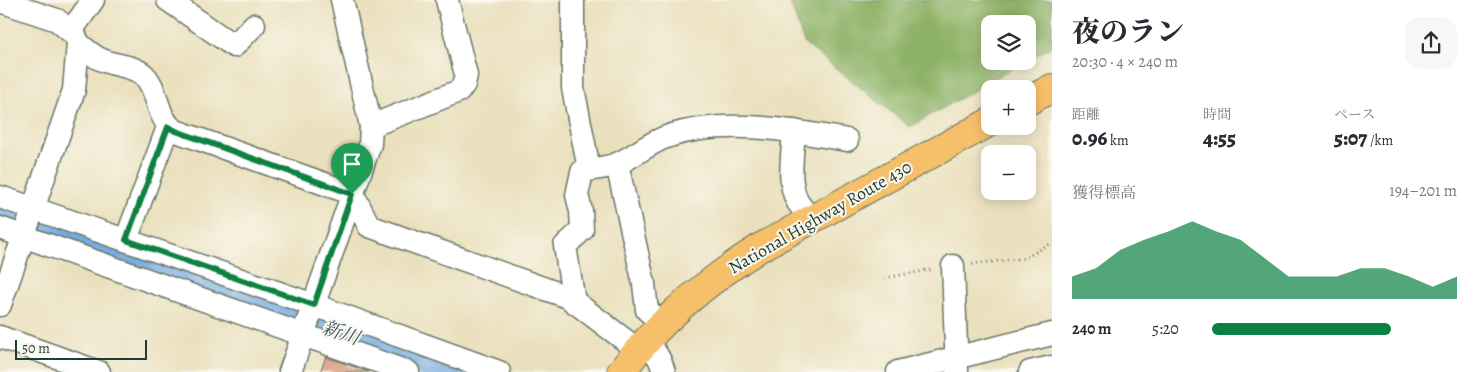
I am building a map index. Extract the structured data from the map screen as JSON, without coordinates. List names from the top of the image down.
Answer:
{
  "streets": {
    "highway": ["National Highway Route 430"]
  },
  "water": ["新川"],
  "scale_bar": "50 m",
  "page": {
    "heading": ["夜のラン", "20:30 · 4 × 240 m"],
    "map_buttons": ["+", "−"],
    "stats": [
      ["距離", "0.96 km"],
      ["時間", "4:55"],
      ["ペース", "5:07 /km"]
    ],
    "chart": ["獲得標高", "194–201 m"],
    "list": [
      {
        "name": "240 m",
        "note": "5:20"
      }
    ],
    "scale": "50 m"
  }
}
